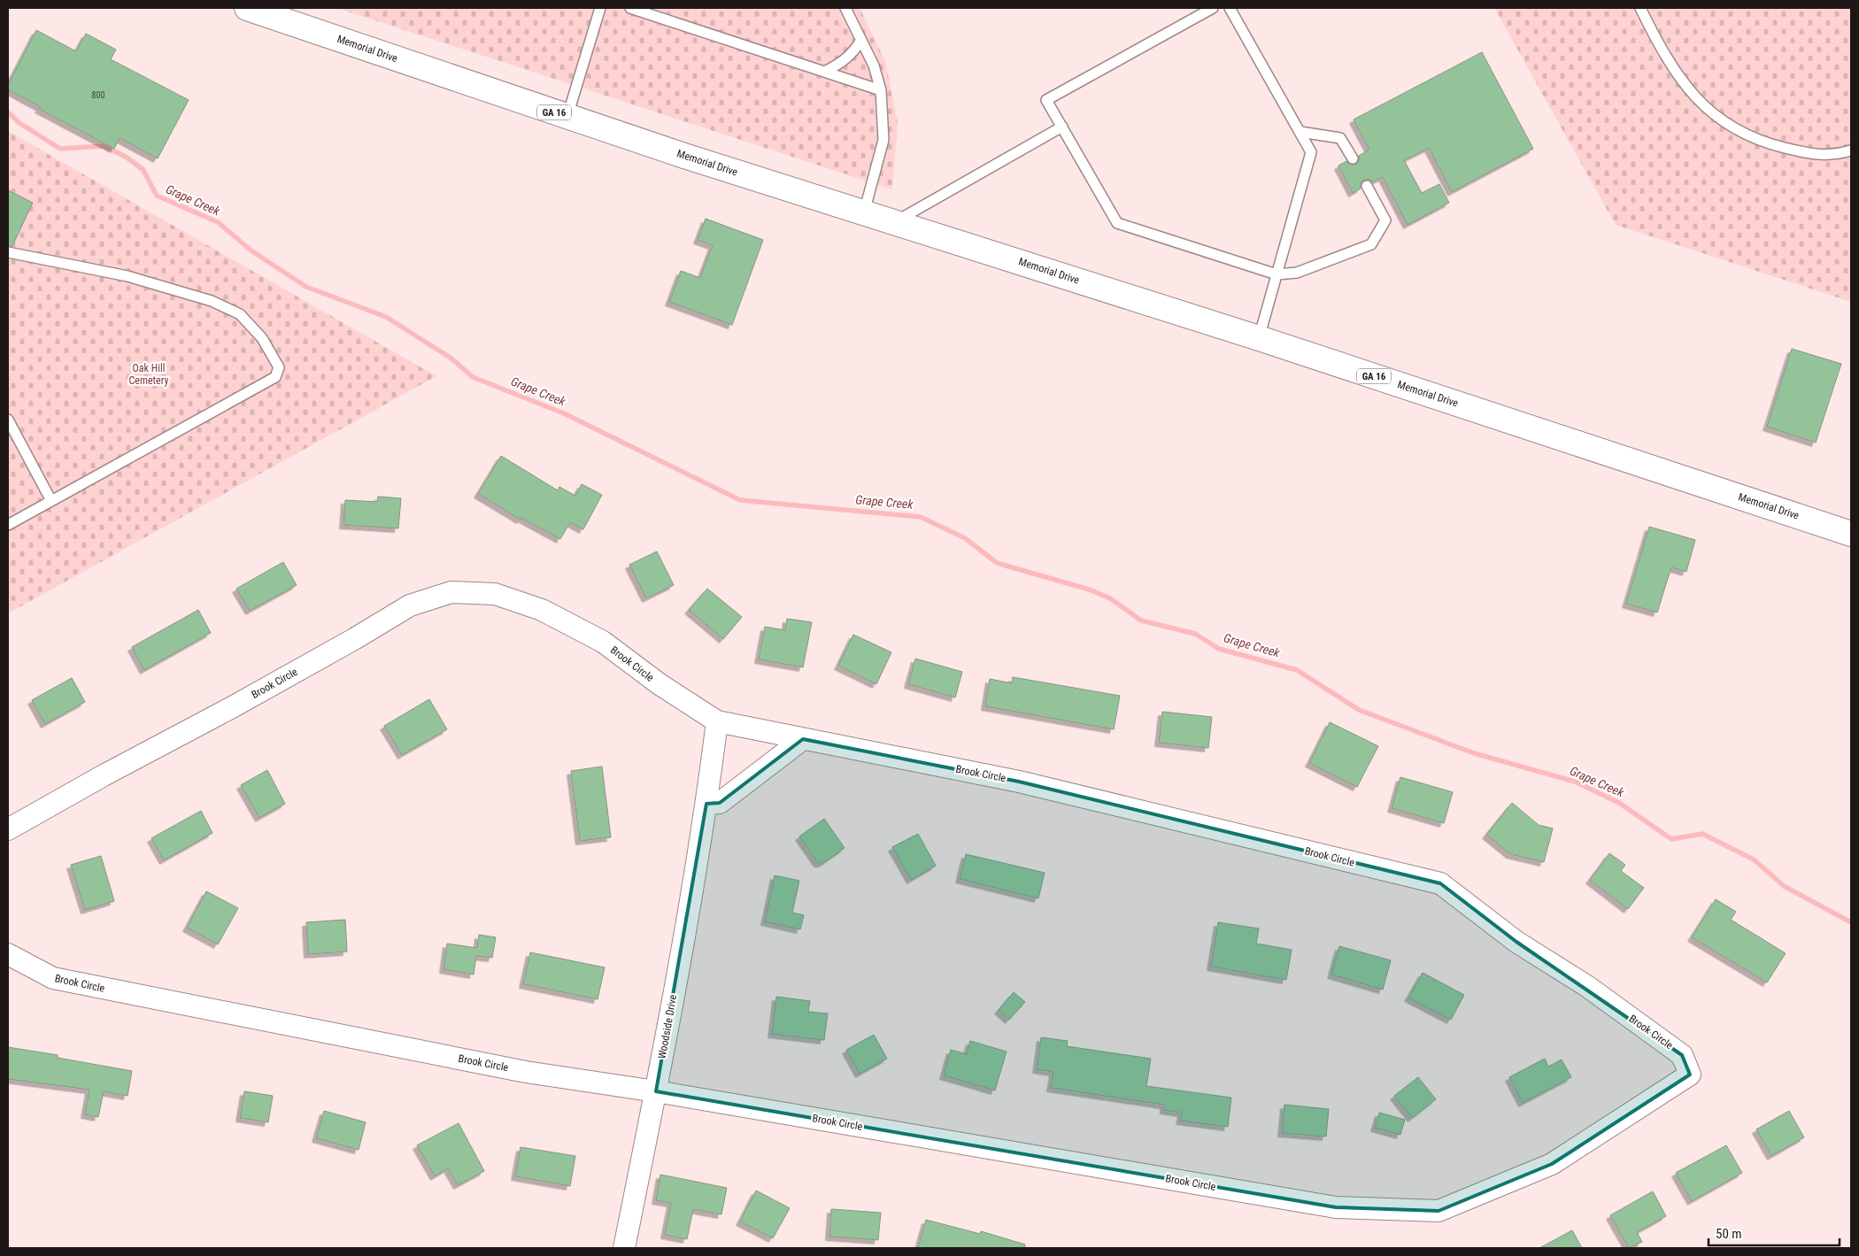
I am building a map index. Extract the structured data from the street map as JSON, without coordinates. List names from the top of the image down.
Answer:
{
  "streets": {
    "main road": ["Memorial Drive", "GA 16"],
    "street": ["Brook Circle", "Woodside Drive"]
  },
  "crossings": [
    ["Brook Circle", "Woodside Drive"]
  ],
  "water": ["Grape Creek"],
  "parks": ["Oak Hill Cemetery"],
  "house_numbers": ["800"],
  "scale_bar": "50 m"
}
